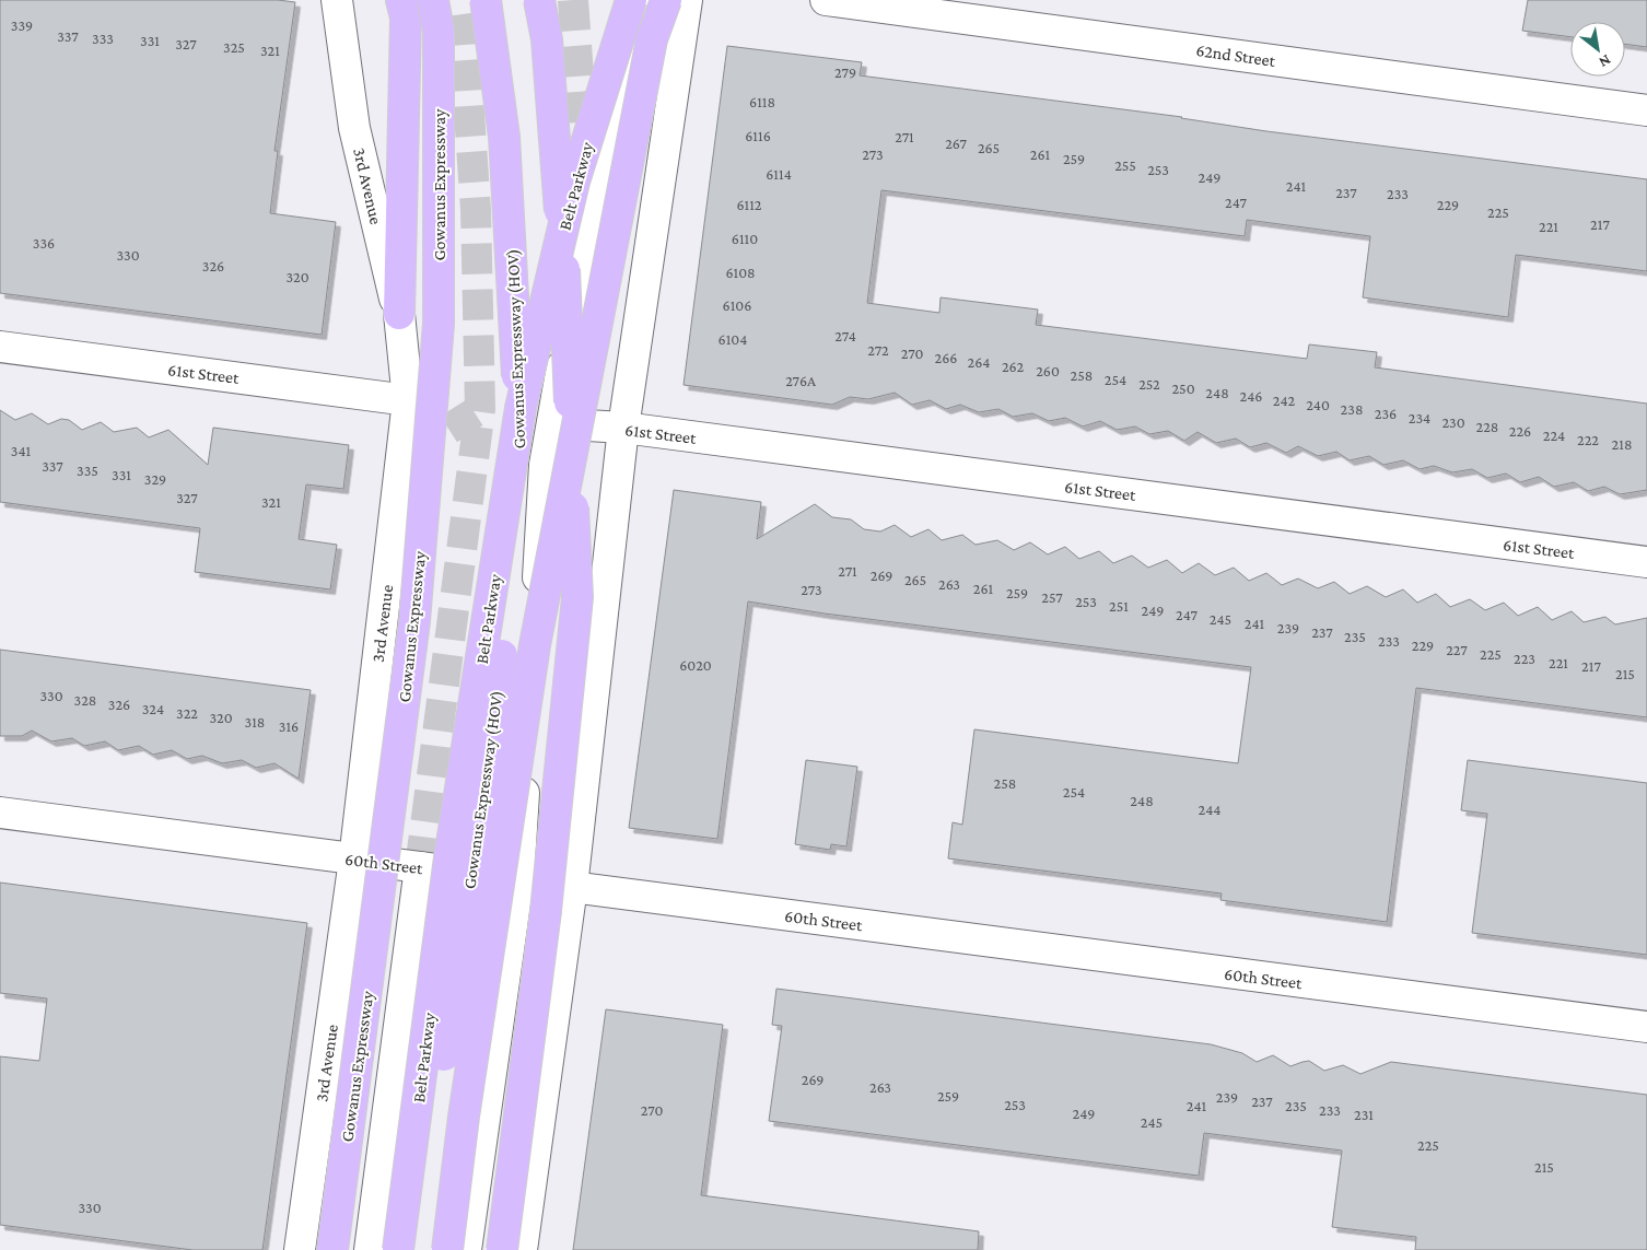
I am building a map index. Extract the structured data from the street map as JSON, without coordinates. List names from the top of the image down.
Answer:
{
  "streets": {
    "highway": ["Gowanus Expressway", "Belt Parkway", "Gowanus Expressway (HOV)"],
    "street": [
      "62nd Street",
      "3rd Avenue",
      "61st Street",
      "60th Street"
    ]
  },
  "crossings": [
    ["3rd Avenue", "61st Street"],
    ["3rd Avenue", "60th Street"]
  ],
  "house_numbers": [
    "339",
    "337",
    "333",
    "331",
    "327",
    "325",
    "321",
    "279",
    "6118",
    "6116",
    "271",
    "267",
    "265",
    "273",
    "261",
    "259",
    "255",
    "253",
    "6114",
    "249",
    "241",
    "237",
    "233",
    "247",
    "6112",
    "229",
    "225",
    "217",
    "221",
    "6110",
    "336",
    "330",
    "326",
    "6108",
    "320",
    "6106",
    "274",
    "6104",
    "272",
    "270",
    "266",
    "264",
    "262",
    "260",
    "258",
    "254",
    "276A",
    "252",
    "250",
    "248",
    "246",
    "242",
    "240",
    "238",
    "236",
    "234",
    "230",
    "228",
    "226",
    "224",
    "222",
    "218",
    "341",
    "337",
    "335",
    "331",
    "329",
    "327",
    "321",
    "271",
    "269",
    "265",
    "263",
    "261",
    "273",
    "259",
    "257",
    "253",
    "251",
    "249",
    "247",
    "245",
    "241",
    "239",
    "237",
    "235",
    "233",
    "229",
    "227",
    "225",
    "223",
    "221",
    "6020",
    "217",
    "215",
    "330",
    "328",
    "326",
    "324",
    "322",
    "320",
    "318",
    "316",
    "258",
    "254",
    "248",
    "244",
    "269",
    "263",
    "259",
    "239",
    "237",
    "253",
    "241",
    "235",
    "270",
    "233",
    "249",
    "231",
    "245",
    "225",
    "215",
    "330"
  ],
  "north": "bottom right"
}
